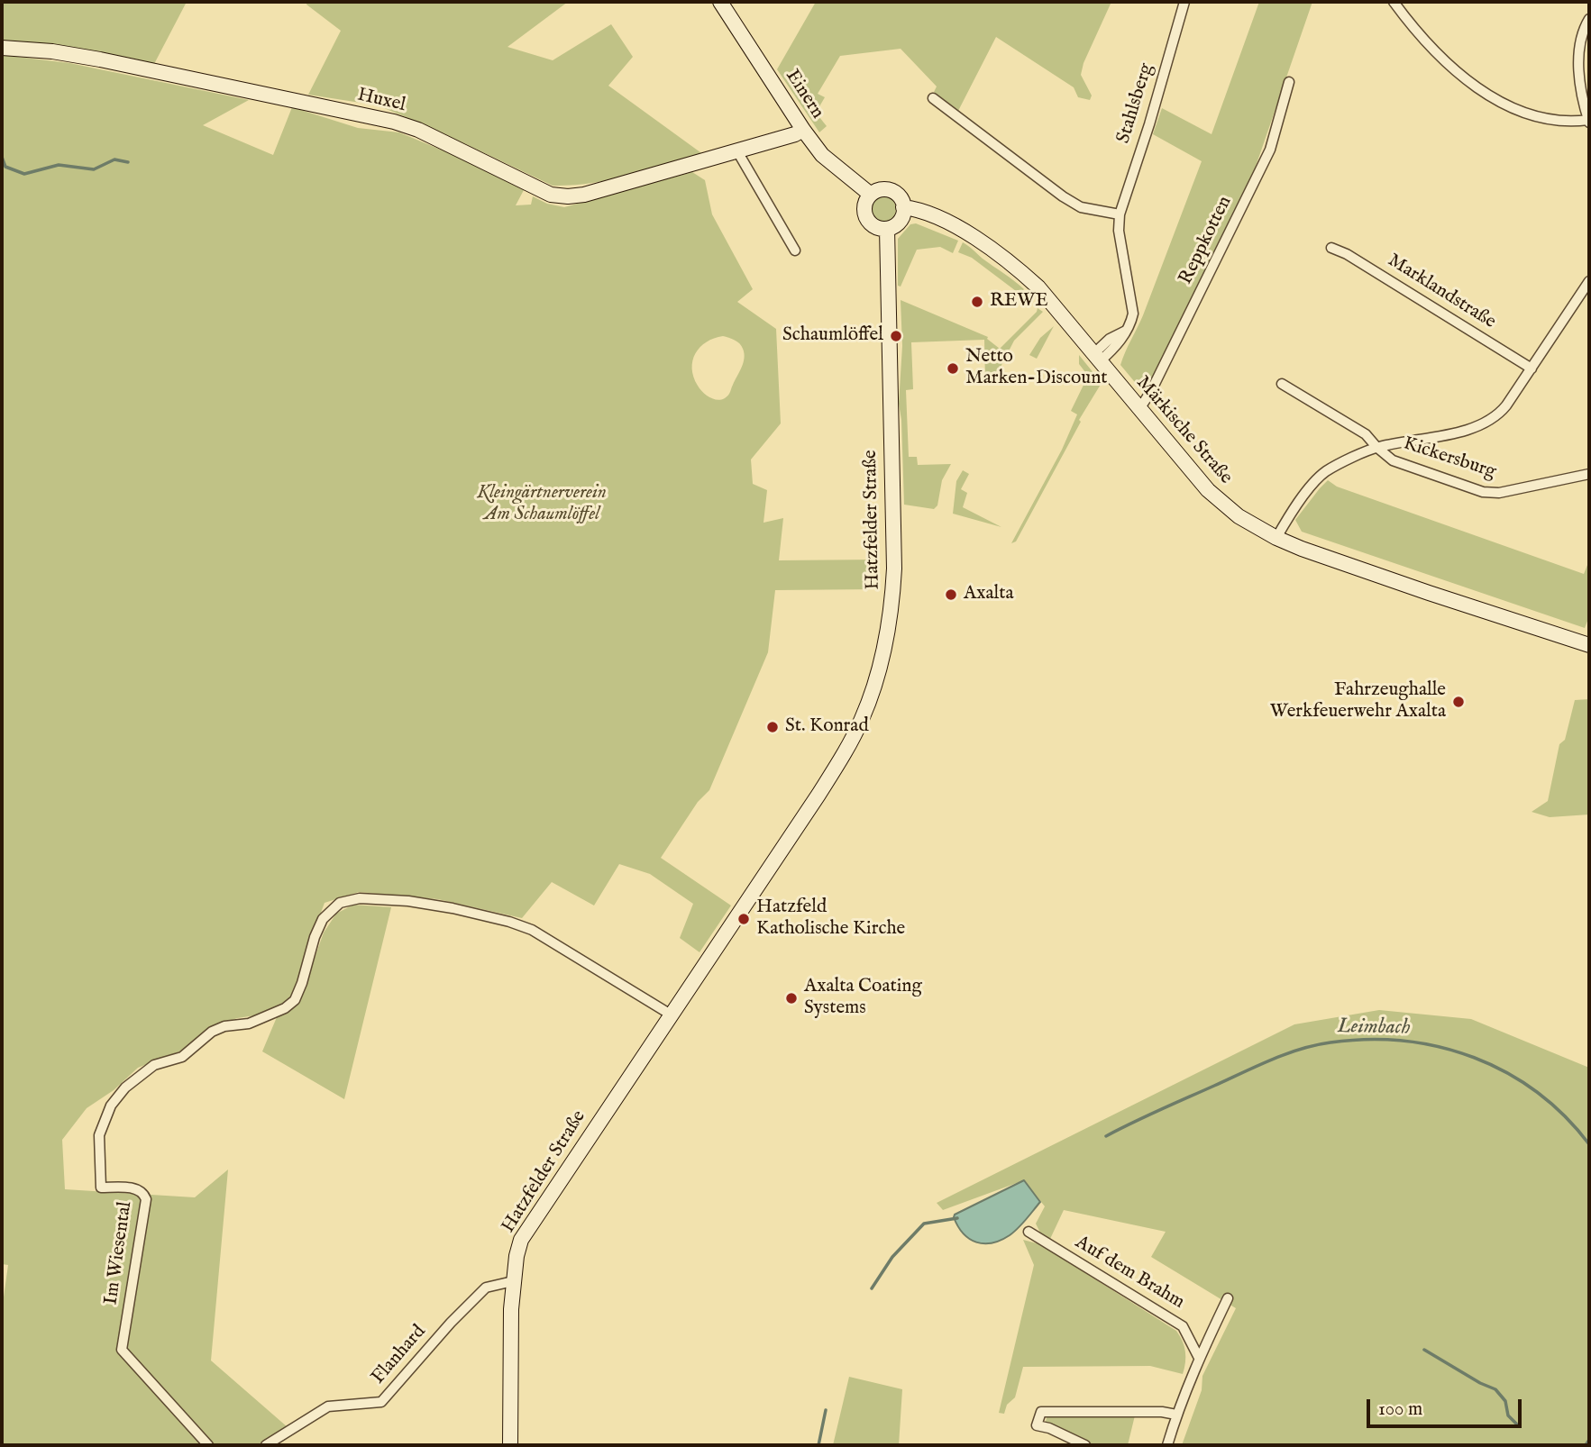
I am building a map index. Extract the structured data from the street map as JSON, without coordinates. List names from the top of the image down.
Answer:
{
  "streets": {
    "main road": [
      "Einern",
      "Huxel",
      "Märkische Straße",
      "Hatzfelder Straße"
    ],
    "street": [
      "Stahlsberg",
      "Reppkotten",
      "Marklandstraße",
      "Kickersburg",
      "Im Wiesental",
      "Auf dem Brahm",
      "Flanhard"
    ]
  },
  "crossings": [
    ["Einern", "Huxel"],
    ["Einern", "Märkische Straße"],
    ["Einern", "Hatzfelder Straße"],
    ["Stahlsberg", "Märkische Straße"],
    ["Reppkotten", "Märkische Straße"],
    ["Märkische Straße", "Hatzfelder Straße"],
    ["Hatzfelder Straße", "Im Wiesental"],
    ["Hatzfelder Straße", "Flanhard"]
  ],
  "water": ["Leimbach"],
  "parks": ["Kleingärtnerverein Am Schaumlöffel"],
  "places": [
    "REWE",
    "Schaumlöffel",
    "Netto Marken-Discount",
    "Axalta",
    "Fahrzeughalle Werkfeuerwehr Axalta",
    "St. Konrad",
    "Hatzfeld Katholische Kirche",
    "Axalta Coating Systems"
  ],
  "scale_bar": "100 m"
}
